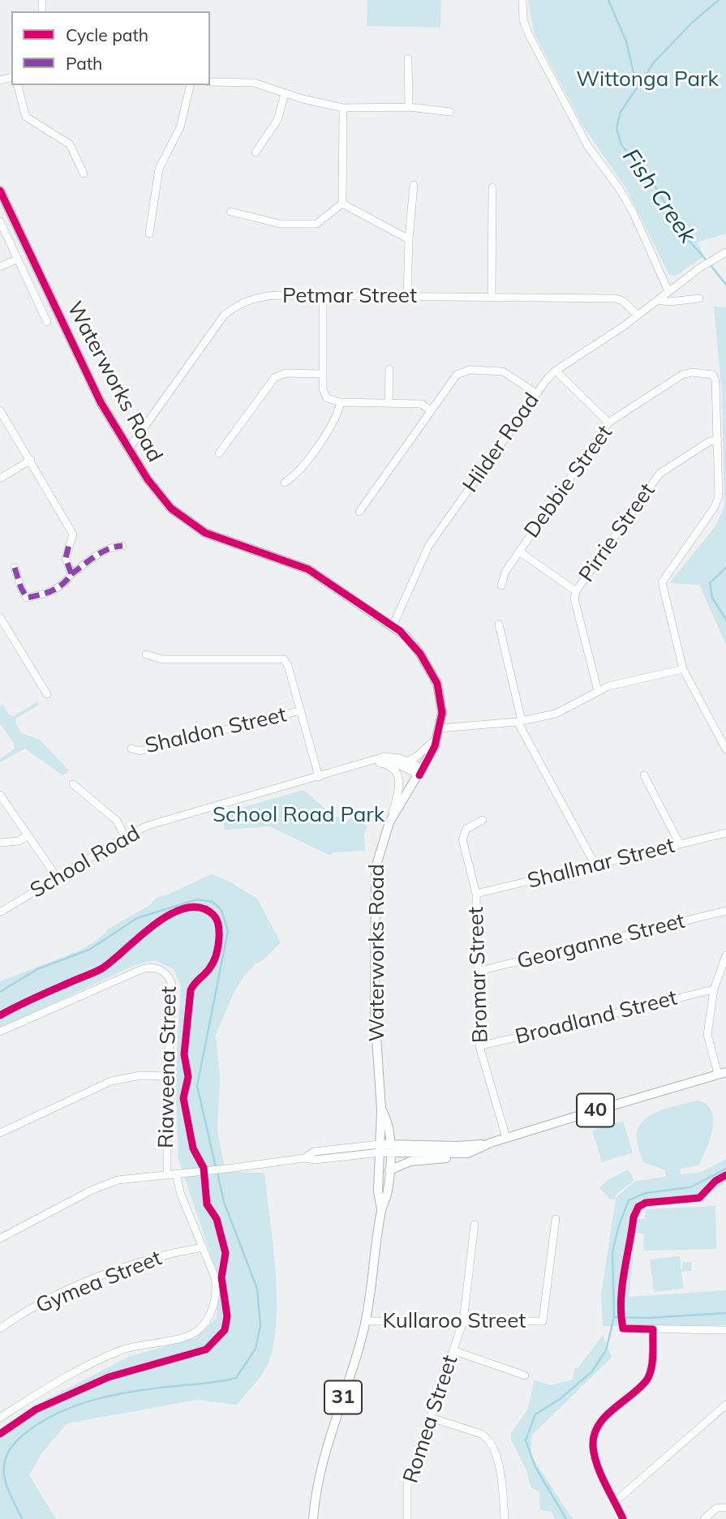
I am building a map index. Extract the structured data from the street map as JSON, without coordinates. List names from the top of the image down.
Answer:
{
  "streets": {
    "main road": ["Waterworks Road", "40", "31"],
    "street": [
      "Petmar Street",
      "Hilder Road",
      "Debbie Street",
      "Pirrie Street",
      "Shaldon Street",
      "School Road",
      "Shallmar Street",
      "Georganne Street",
      "Bromar Street",
      "Broadland Street",
      "Riaweena Street",
      "Gymea Street",
      "Kullaroo Street",
      "Romea Street"
    ]
  },
  "crossings": [
    ["Petmar Street", "Waterworks Road"],
    ["Petmar Street", "Hilder Road"],
    ["Waterworks Road", "Hilder Road"],
    ["Waterworks Road", "School Road"],
    ["Waterworks Road", "40"],
    ["Waterworks Road", "Kullaroo Street"],
    ["Debbie Street", "Pirrie Street"],
    ["Shallmar Street", "Bromar Street"],
    ["Georganne Street", "Bromar Street"],
    ["Bromar Street", "Broadland Street"],
    ["Bromar Street", "40"],
    ["Riaweena Street", "Gymea Street"],
    ["Kullaroo Street", "Romea Street"]
  ],
  "water": ["Fish Creek"],
  "parks": ["Wittonga Park", "School Road Park"],
  "legend": ["Cycle path", "Path"]
}
